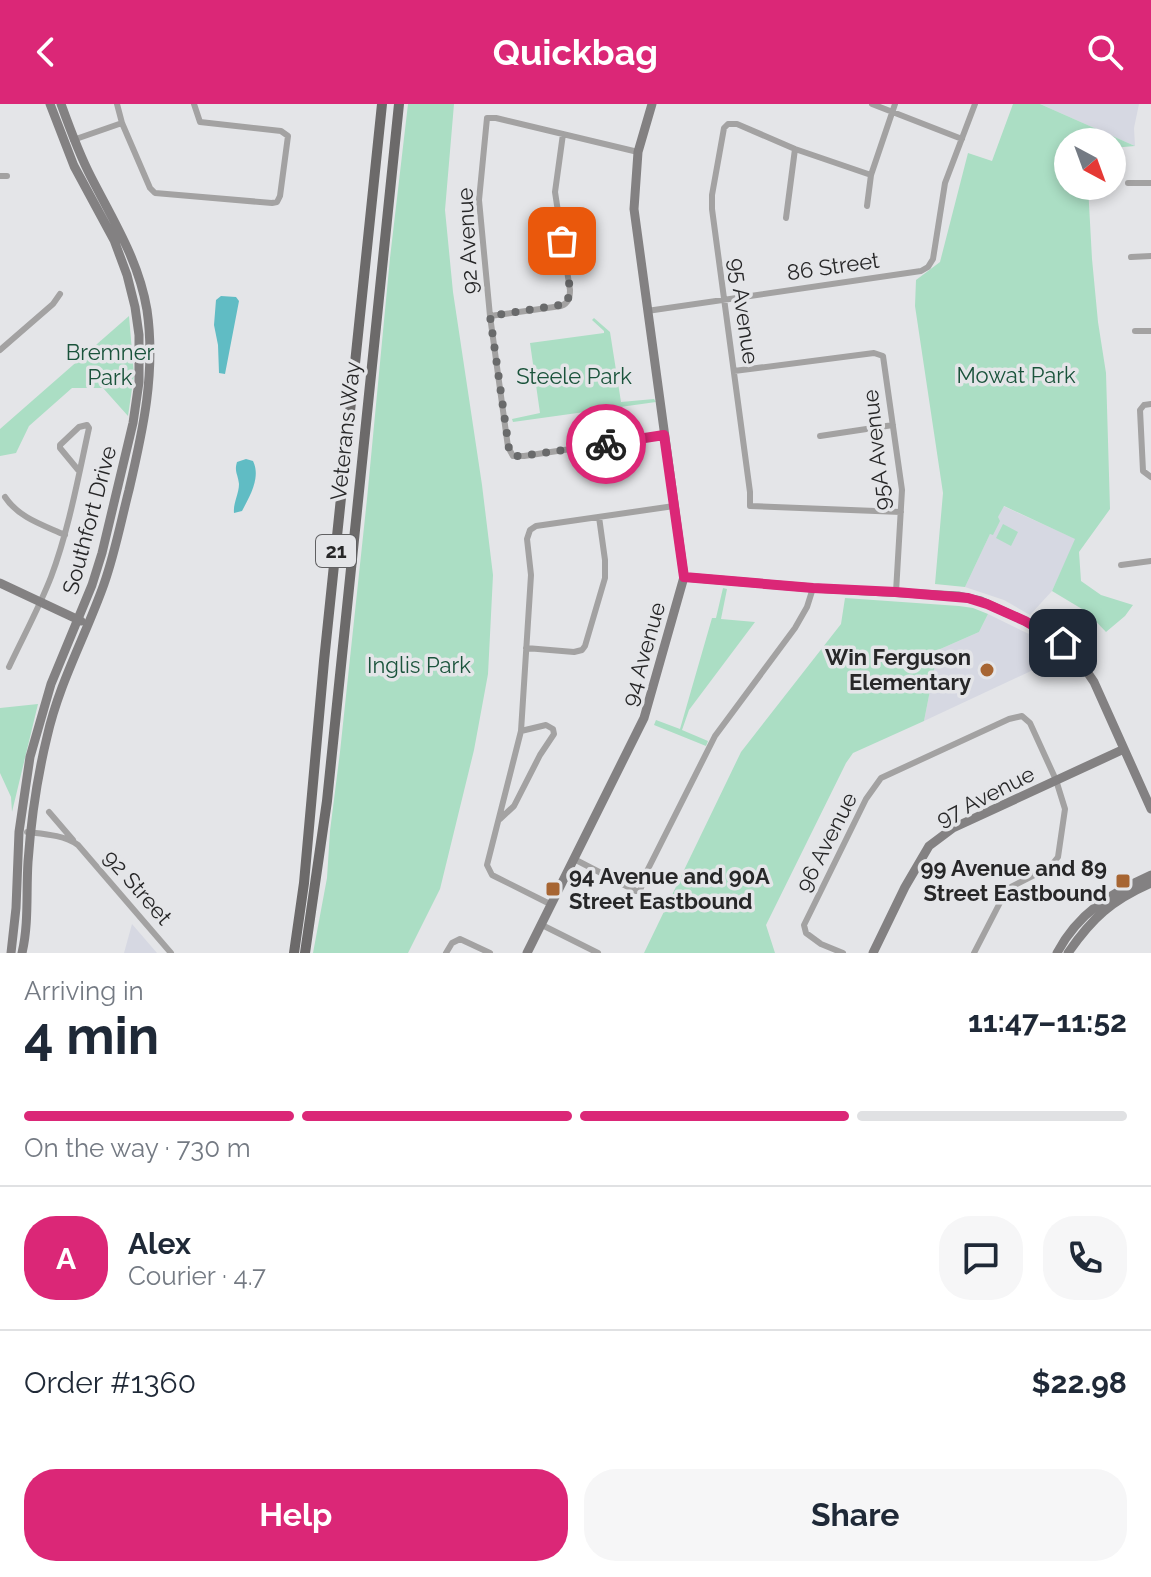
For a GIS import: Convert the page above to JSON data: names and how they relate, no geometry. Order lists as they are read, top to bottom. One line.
{"streets":{"main road":["Veterans Way","21"],"street":["92 Avenue","86 Street","95 Avenue","95A Avenue","Southfort Drive","94 Avenue","97 Avenue","96 Avenue","92 Street"]},"crossings":[["92 Avenue","94 Avenue"],["86 Street","95 Avenue"],["86 Street","94 Avenue"],["95 Avenue","95A Avenue"],["Southfort Drive","92 Street"],["97 Avenue","96 Avenue"]],"parks":["Bremner Park","Mowat Park","Steele Park","Inglis Park"],"places":{"other":["Win Ferguson Elementary"],"transit":["99 Avenue and 89 Street Eastbound","94 Avenue and 90A Street Eastbound"]},"north":"bottom right","page":{"header":"Quickbag","heading":["4 min","Arriving in","11:47–11:52"],"panel":["Alex","Courier · 4.7","Order #1360","$22.98"],"bar":"On the way · 730 m","round":"A","buttons":["Help","Share"]}}
